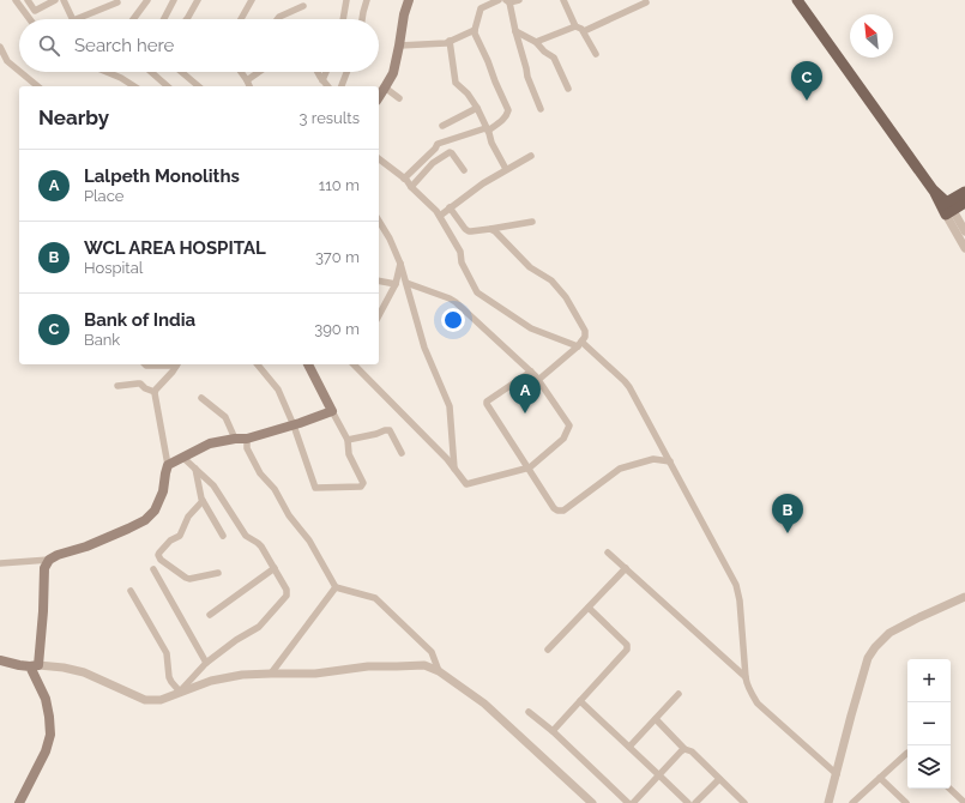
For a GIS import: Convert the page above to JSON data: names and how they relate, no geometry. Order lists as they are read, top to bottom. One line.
{"north":"top left","page":{"search":"Search here","pins":["C","A","B"],"heading":["Nearby","3 results"],"list":[{"mark":"A","name":"Lalpeth Monoliths","note":"Place","value":"110 m"},{"mark":"B","name":"WCL AREA HOSPITAL","note":"Hospital","value":"370 m"},{"mark":"C","name":"Bank of India","note":"Bank","value":"390 m"}],"map_buttons":["+","−"]}}
